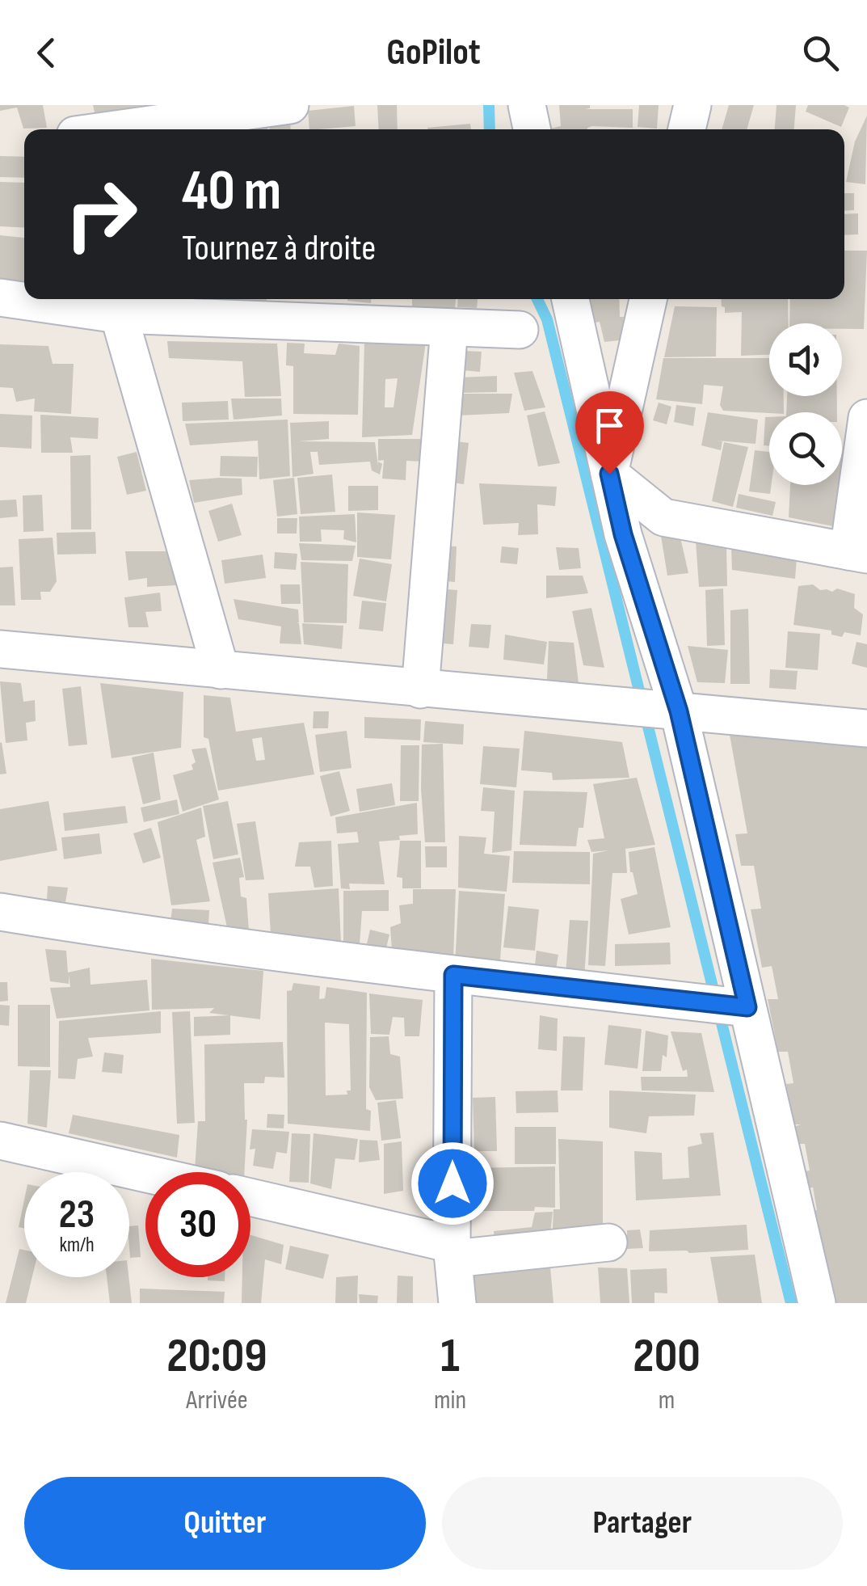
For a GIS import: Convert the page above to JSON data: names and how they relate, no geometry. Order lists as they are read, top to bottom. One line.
{"page":{"header":"GoPilot","turn":["40 m","Tournez à droite"],"speed":"23 km/h","limit":"30","eta":["20:09","Arrivée","1","min","200","m"],"buttons":["Quitter","Partager"]}}
